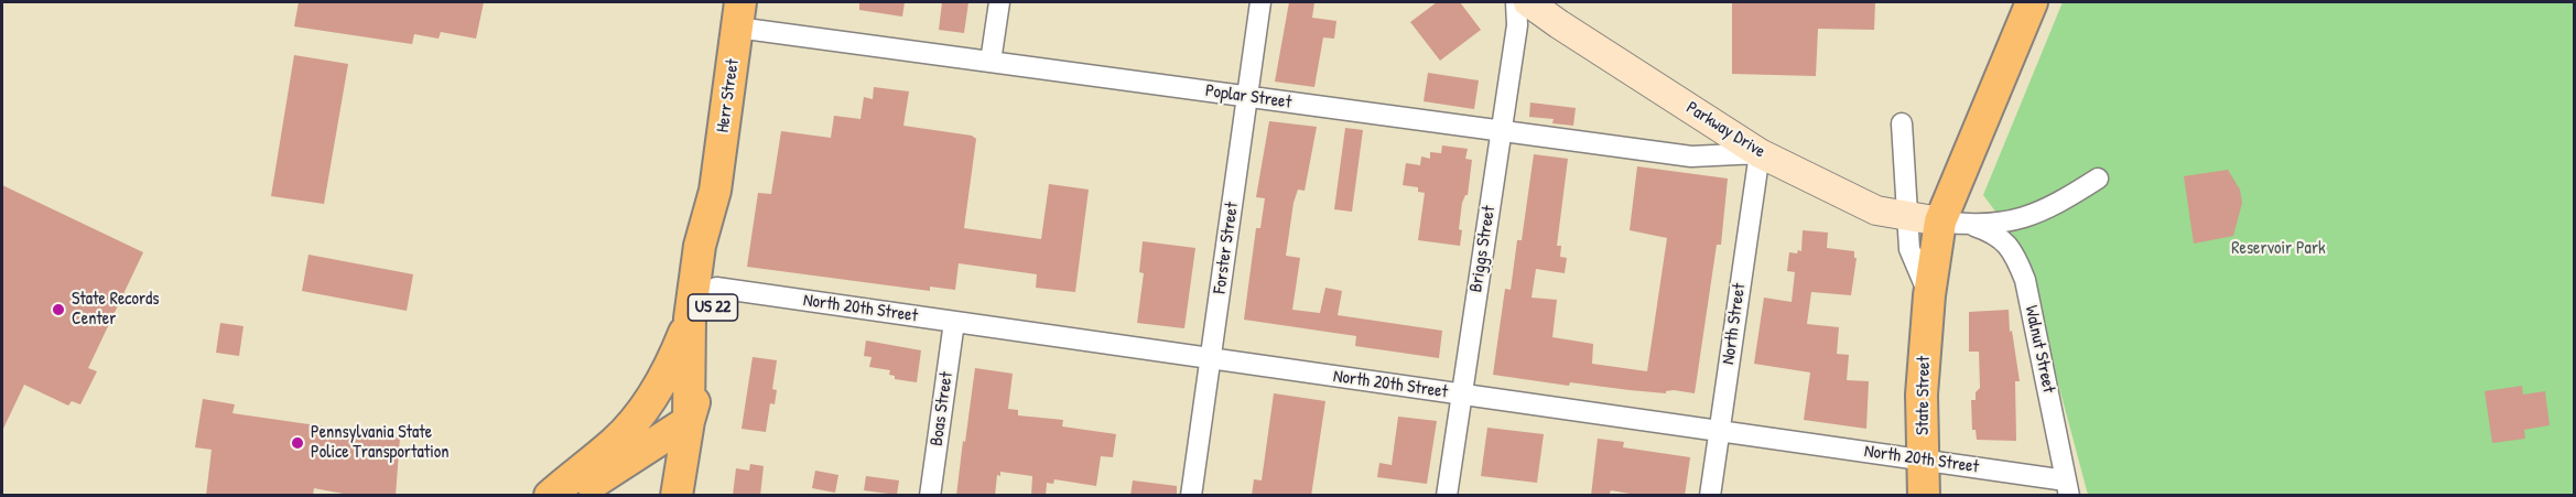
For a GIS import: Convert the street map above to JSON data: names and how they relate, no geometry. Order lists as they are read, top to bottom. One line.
{"streets":{"main road":["Herr Street","US 22","State Street"],"street":["Poplar Street","Parkway Drive","Forster Street","Briggs Street","North 20th Street","North Street","Walnut Street","Boas Street"]},"crossings":[["Herr Street","Poplar Street"],["Herr Street","US 22"],["Herr Street","North 20th Street"],["Poplar Street","Parkway Drive"],["Poplar Street","Forster Street"],["Poplar Street","Briggs Street"],["Poplar Street","North Street"],["Parkway Drive","North Street"],["Parkway Drive","State Street"],["Forster Street","North 20th Street"],["Briggs Street","North 20th Street"],["North 20th Street","North Street"],["North 20th Street","Walnut Street"],["North 20th Street","State Street"],["North 20th Street","Boas Street"]],"parks":["Reservoir Park"],"places":["State Records Center","Pennsylvania State Police Transportation"]}
